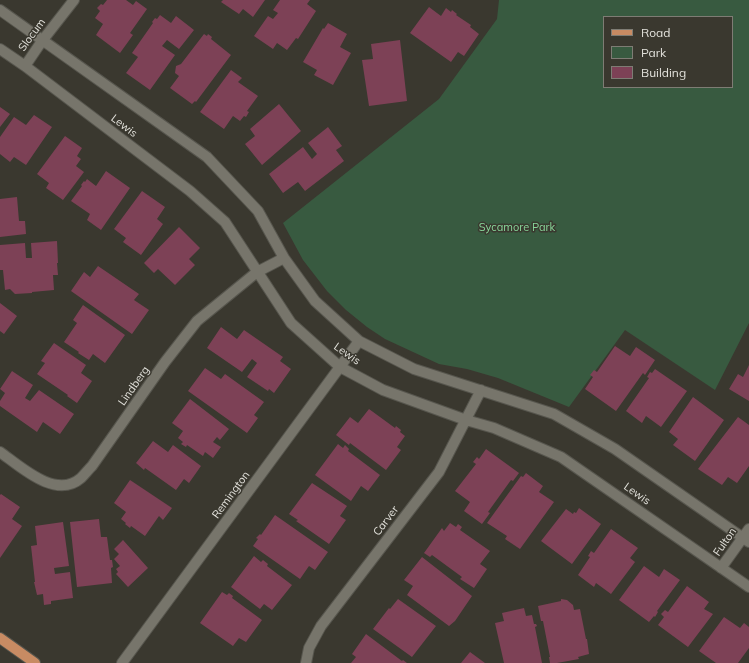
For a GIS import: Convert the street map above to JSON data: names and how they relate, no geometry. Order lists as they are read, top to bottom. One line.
{"streets":{"street":["Slocum","Lewis","Lindberg","Remington","Carver","Fulton"]},"crossings":[["Slocum","Lewis"],["Lewis","Lindberg"],["Lewis","Remington"],["Lewis","Carver"],["Lewis","Fulton"]],"parks":["Sycamore Park"],"legend":["Road","Park","Building"]}
